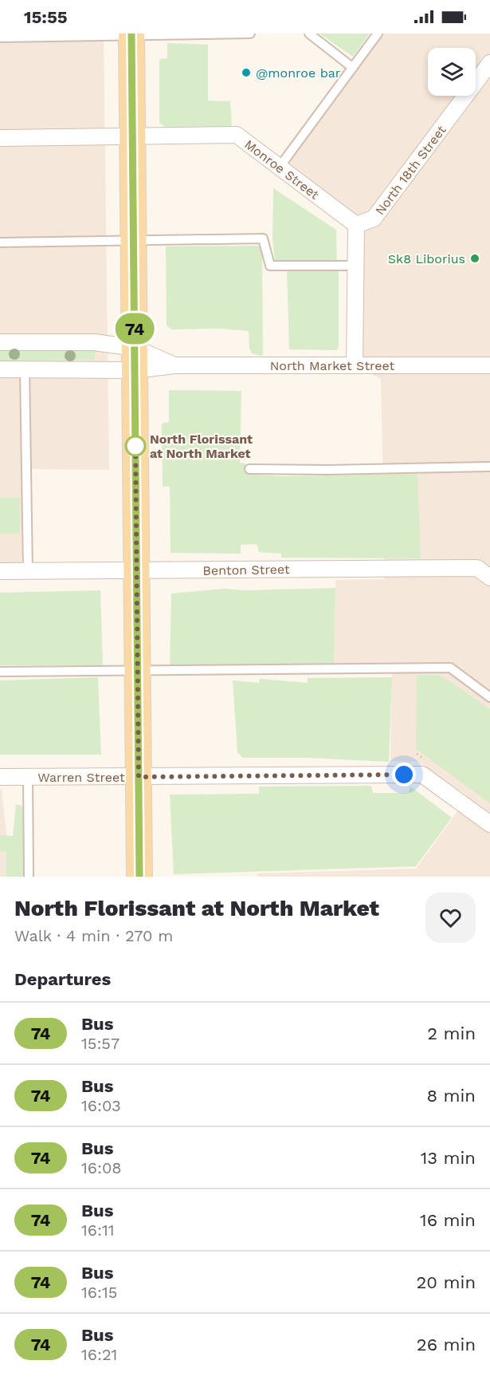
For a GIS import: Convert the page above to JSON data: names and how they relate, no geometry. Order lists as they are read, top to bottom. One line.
{"streets":{"street":["Monroe Street","North 18th Street","North Market Street","Benton Street","Warren Street"]},"crossings":[["Monroe Street","North 18th Street"]],"places":["@monroe bar","Sk8 Liborius","North Florissant at North Market"],"lines":["bus line 74"],"page":{"status":"15:55","on_map":"74","heading":[["North Florissant at North Market","Walk · 4 min · 270 m"],"Departures"],"list":[{"mark":"74","name":"Bus","note":"15:57","value":"2 min"},{"mark":"74","name":"Bus","note":"16:03","value":"8 min"},{"mark":"74","name":"Bus","note":"16:08","value":"13 min"},{"mark":"74","name":"Bus","note":"16:11","value":"16 min"},{"mark":"74","name":"Bus","note":"16:15","value":"20 min"},{"mark":"74","name":"Bus","note":"16:21","value":"26 min"}]}}
